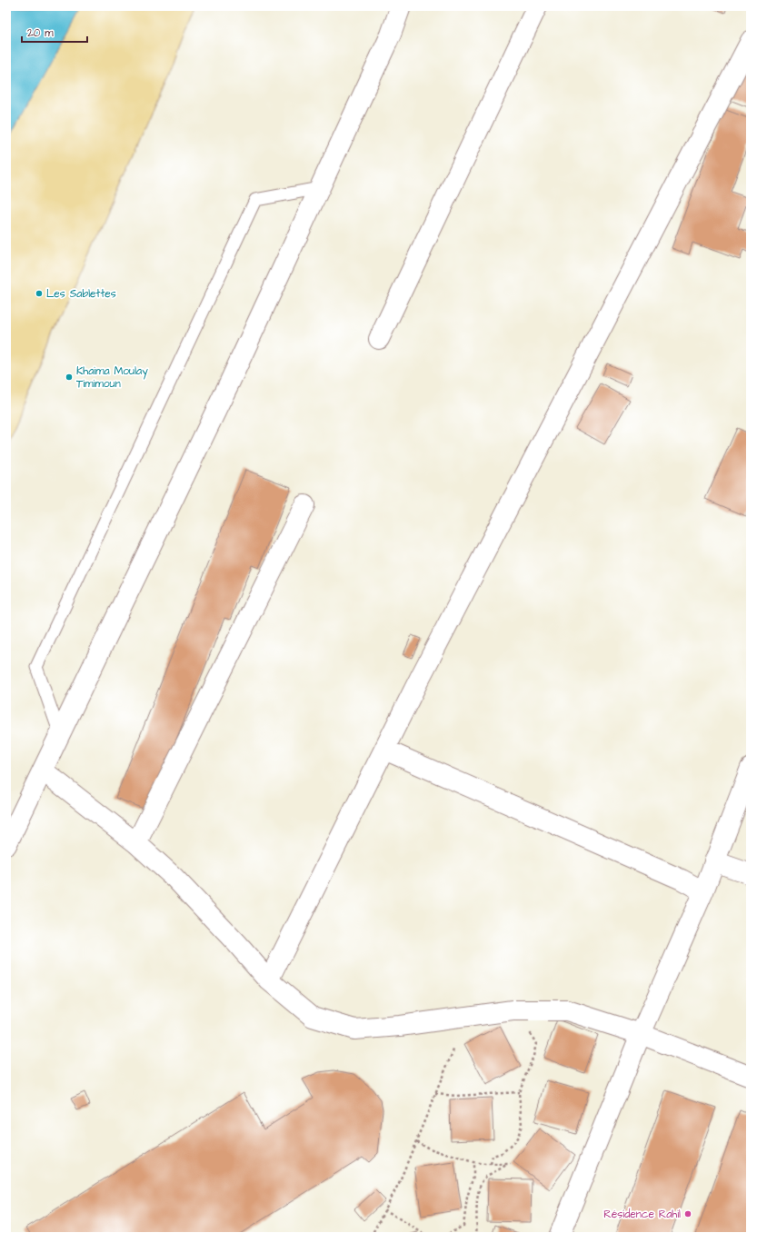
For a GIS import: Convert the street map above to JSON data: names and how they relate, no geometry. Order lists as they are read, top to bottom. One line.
{"places":["Les Sablettes","Khaima Moulay Timimoun","Résidence Rahil"],"scale_bar":"20 m"}
